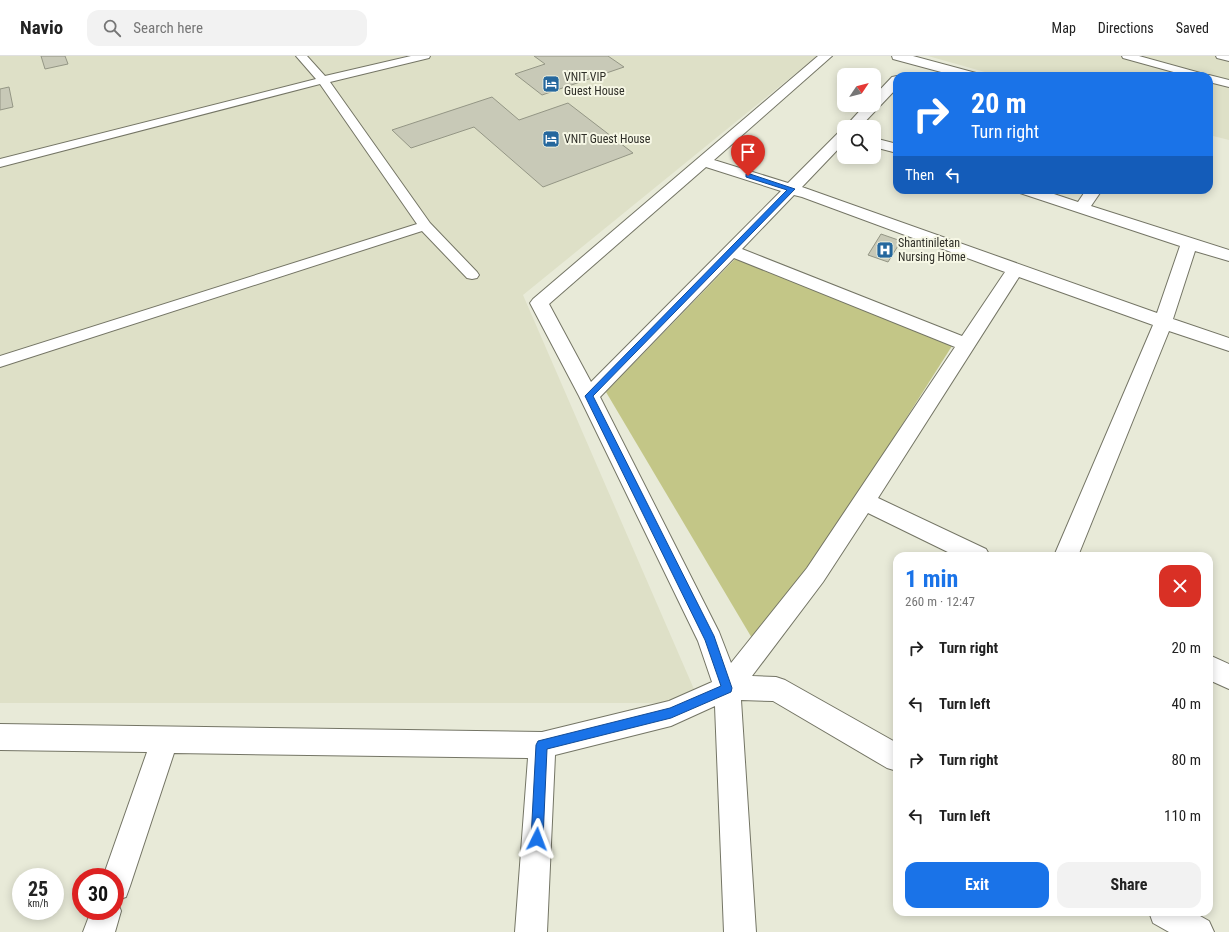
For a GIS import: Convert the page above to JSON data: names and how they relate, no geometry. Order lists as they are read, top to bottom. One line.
{"places":{"hotel":["VNIT VIP Guest House","VNIT Guest House"],"hospital":["Shantiniletan Nursing Home"]},"north":"top right","page":{"header":"Navio","search":"Search here","nav":["Map","Directions","Saved"],"turn":["20 m","Turn right"],"then":"Then","heading":["1 min","260 m · 12:47"],"list":[{"name":"Turn right","value":"20 m"},{"name":"Turn left","value":"40 m"},{"name":"Turn right","value":"80 m"},{"name":"Turn left","value":"110 m"}],"buttons":["Exit","Share"],"speed":"25 km/h","limit":"30"}}
